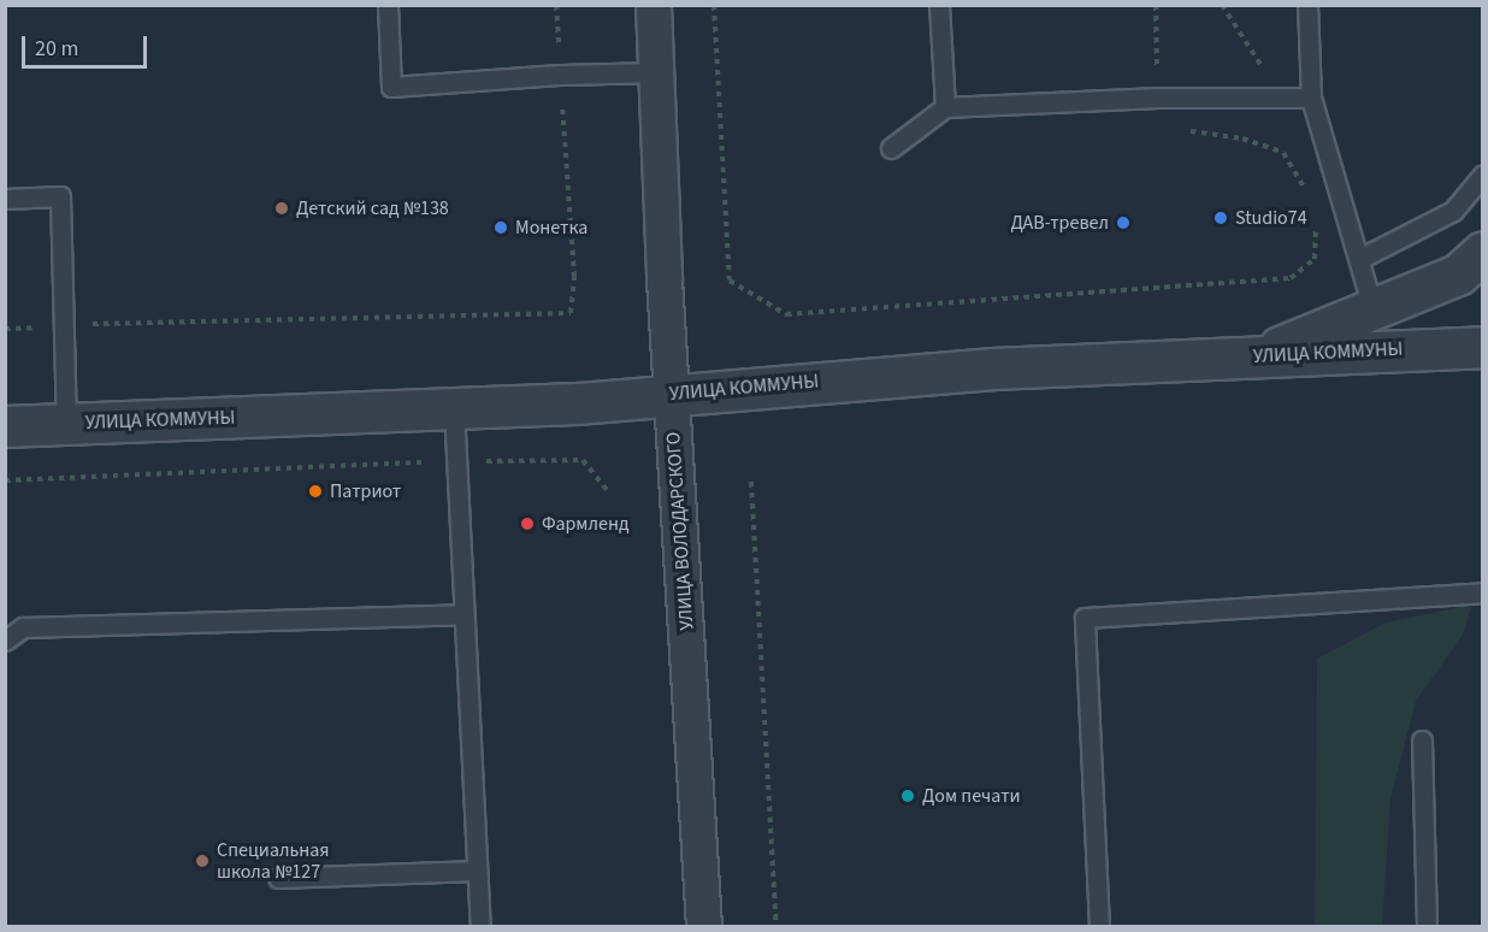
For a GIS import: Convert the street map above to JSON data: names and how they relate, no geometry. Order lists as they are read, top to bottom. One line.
{"streets":{"street":["УЛИЦА КОММУНЫ","УЛИЦА ВОЛОДАРСКОГО"]},"crossings":[["УЛИЦА КОММУНЫ","УЛИЦА ВОЛОДАРСКОГО"]],"places":["Детский сад №138","Studio74","ДАВ-тревел","Монетка","Патриот","Фармленд","Дом печати","Специальная школа №127"],"scale_bar":"20 m"}
